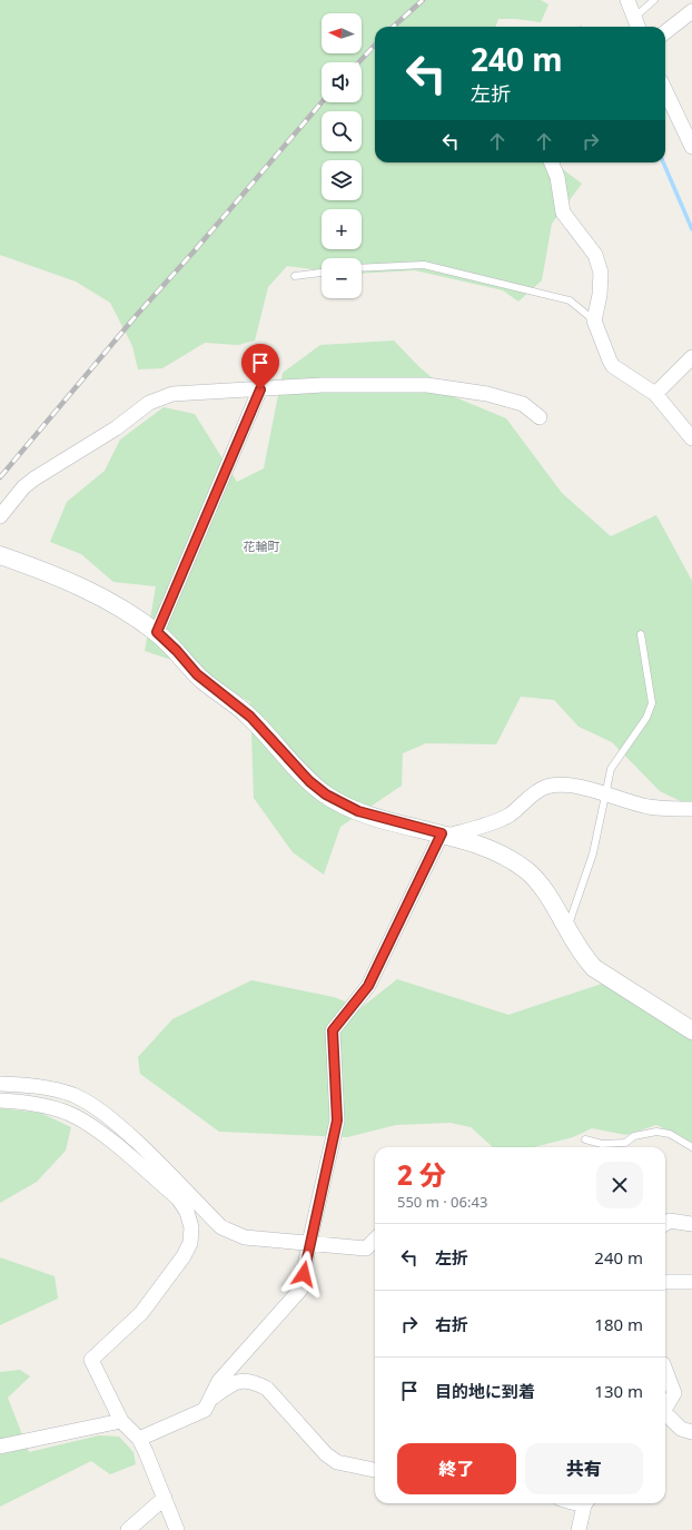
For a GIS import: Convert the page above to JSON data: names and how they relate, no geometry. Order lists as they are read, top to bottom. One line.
{"districts":["花輪町"],"north":"left","page":{"map_buttons":["+","−"],"turn":["240 m","左折"],"heading":["2 分","550 m · 06:43"],"list":[{"name":"左折","value":"240 m"},{"name":"右折","value":"180 m"},{"name":"目的地に到着","value":"130 m"}],"buttons":["終了","共有"]}}
